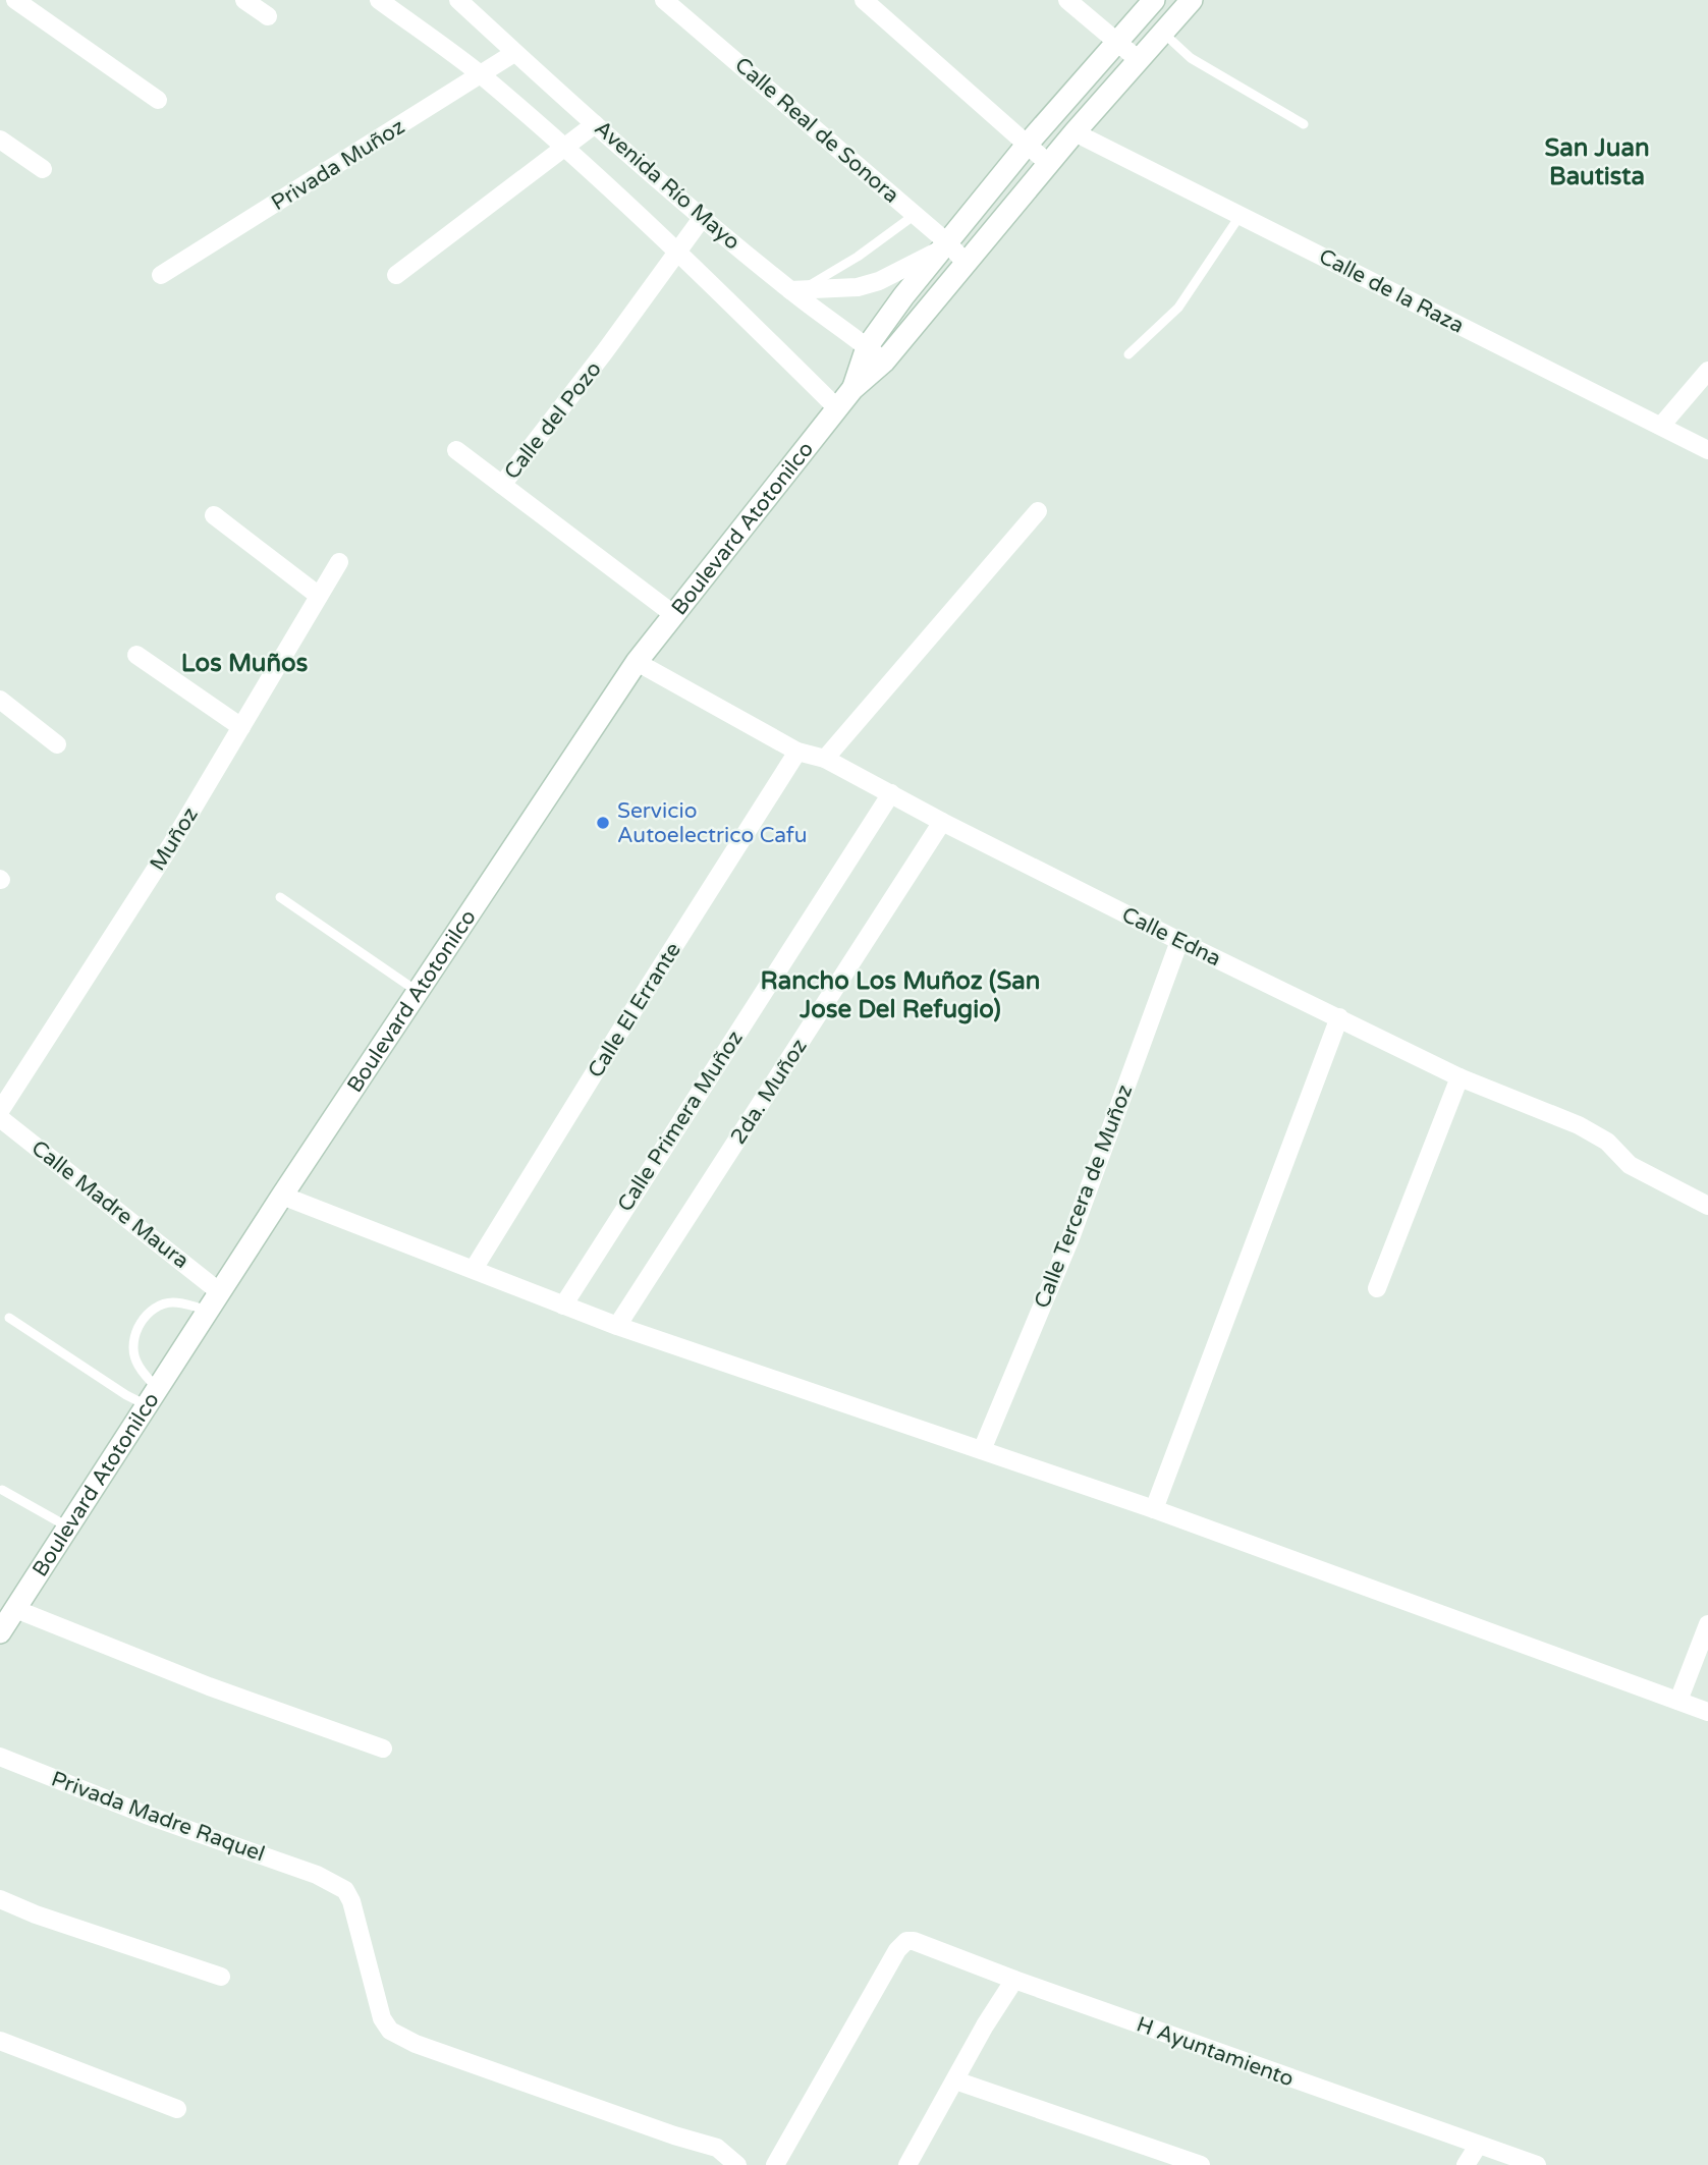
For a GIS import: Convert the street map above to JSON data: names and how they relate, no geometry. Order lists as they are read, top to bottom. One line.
{"streets":{"street":["Calle Real de Sonora","Privada Muñoz","Avenida Río Mayo","Calle de la Raza","Calle del Pozo","Boulevard Atotonilco","Muñoz","Calle Edna","Calle El Errante","2da. Muñoz","Calle Primera Muñoz","Calle Tercera de Muñoz","Calle Madre Maura","Privada Madre Raquel","H Ayuntamiento"]},"crossings":[["Calle Real de Sonora","Boulevard Atotonilco"],["Privada Muñoz","Avenida Río Mayo"],["Avenida Río Mayo","Calle del Pozo"],["Avenida Río Mayo","Boulevard Atotonilco"],["Calle de la Raza","Boulevard Atotonilco"],["Calle del Pozo","Boulevard Atotonilco"],["Boulevard Atotonilco","Calle Edna"],["Boulevard Atotonilco","Calle Madre Maura"],["Calle Edna","Calle El Errante"],["Calle Edna","2da. Muñoz"],["Calle Edna","Calle Primera Muñoz"],["Calle Edna","Calle Tercera de Muñoz"]],"districts":["San Juan Bautista","Los Muños","Rancho Los Muñoz (San Jose Del Refugio)"],"places":["Servicio Autoelectrico Cafu"]}
